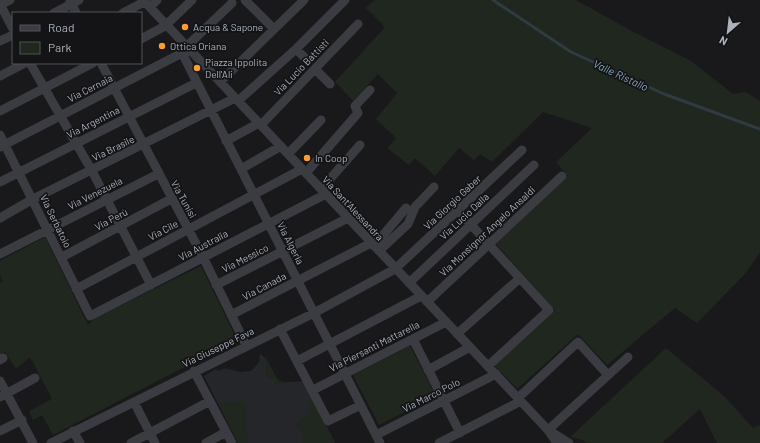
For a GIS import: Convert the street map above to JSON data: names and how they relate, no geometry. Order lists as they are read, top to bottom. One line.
{"streets":{"street":["Via Lucio Battisti","Via Cernaia","Via Argentina","Via Brasile","Via Venezuela","Via Tunisi","Via Giorgio Gaber","Via Sant'Alessandra","Via Lucio Dalla","Via Perù","Via Serbatoio","Via Cile","Via Monsignor Angelo Ansaldi","Via Algeria","Via Australia","Via Messico","Via Canada","Via Piersanti Mattarella","Via Giuseppe Fava","Via Marco Polo"]},"crossings":[["Via Lucio Battisti","Via Sant'Alessandra"],["Via Cernaia","Via Tunisi"],["Via Cernaia","Via Sant'Alessandra"],["Via Cernaia","Via Serbatoio"],["Via Cernaia","Via Algeria"],["Via Argentina","Via Tunisi"],["Via Argentina","Via Serbatoio"],["Via Argentina","Via Algeria"],["Via Brasile","Via Tunisi"],["Via Brasile","Via Sant'Alessandra"],["Via Brasile","Via Serbatoio"],["Via Brasile","Via Algeria"],["Via Venezuela","Via Tunisi"],["Via Venezuela","Via Serbatoio"],["Via Tunisi","Via Perù"],["Via Tunisi","Via Cile"],["Via Tunisi","Via Australia"],["Via Tunisi","Via Messico"],["Via Tunisi","Via Canada"],["Via Tunisi","Via Giuseppe Fava"],["Via Giorgio Gaber","Via Sant'Alessandra"],["Via Giorgio Gaber","Via Giuseppe Fava"],["Via Sant'Alessandra","Via Lucio Dalla"],["Via Sant'Alessandra","Via Cile"],["Via Sant'Alessandra","Via Monsignor Angelo Ansaldi"],["Via Sant'Alessandra","Via Algeria"],["Via Sant'Alessandra","Via Australia"],["Via Sant'Alessandra","Via Messico"],["Via Sant'Alessandra","Via Canada"],["Via Sant'Alessandra","Via Piersanti Mattarella"],["Via Sant'Alessandra","Via Giuseppe Fava"],["Via Sant'Alessandra","Via Marco Polo"],["Via Perù","Via Serbatoio"],["Via Serbatoio","Via Cile"],["Via Serbatoio","Via Australia"],["Via Cile","Via Algeria"],["Via Monsignor Angelo Ansaldi","Via Algeria"],["Via Algeria","Via Australia"],["Via Algeria","Via Messico"],["Via Algeria","Via Canada"],["Via Algeria","Via Piersanti Mattarella"],["Via Algeria","Via Giuseppe Fava"],["Via Algeria","Via Marco Polo"]],"water":["Valle Ristallo"],"places":["Acqua & Sapone","Ottica Oriana","Piazza Ippolita Dell'Ali","In Coop"],"legend":["Road","Park"],"north":"bottom left"}
